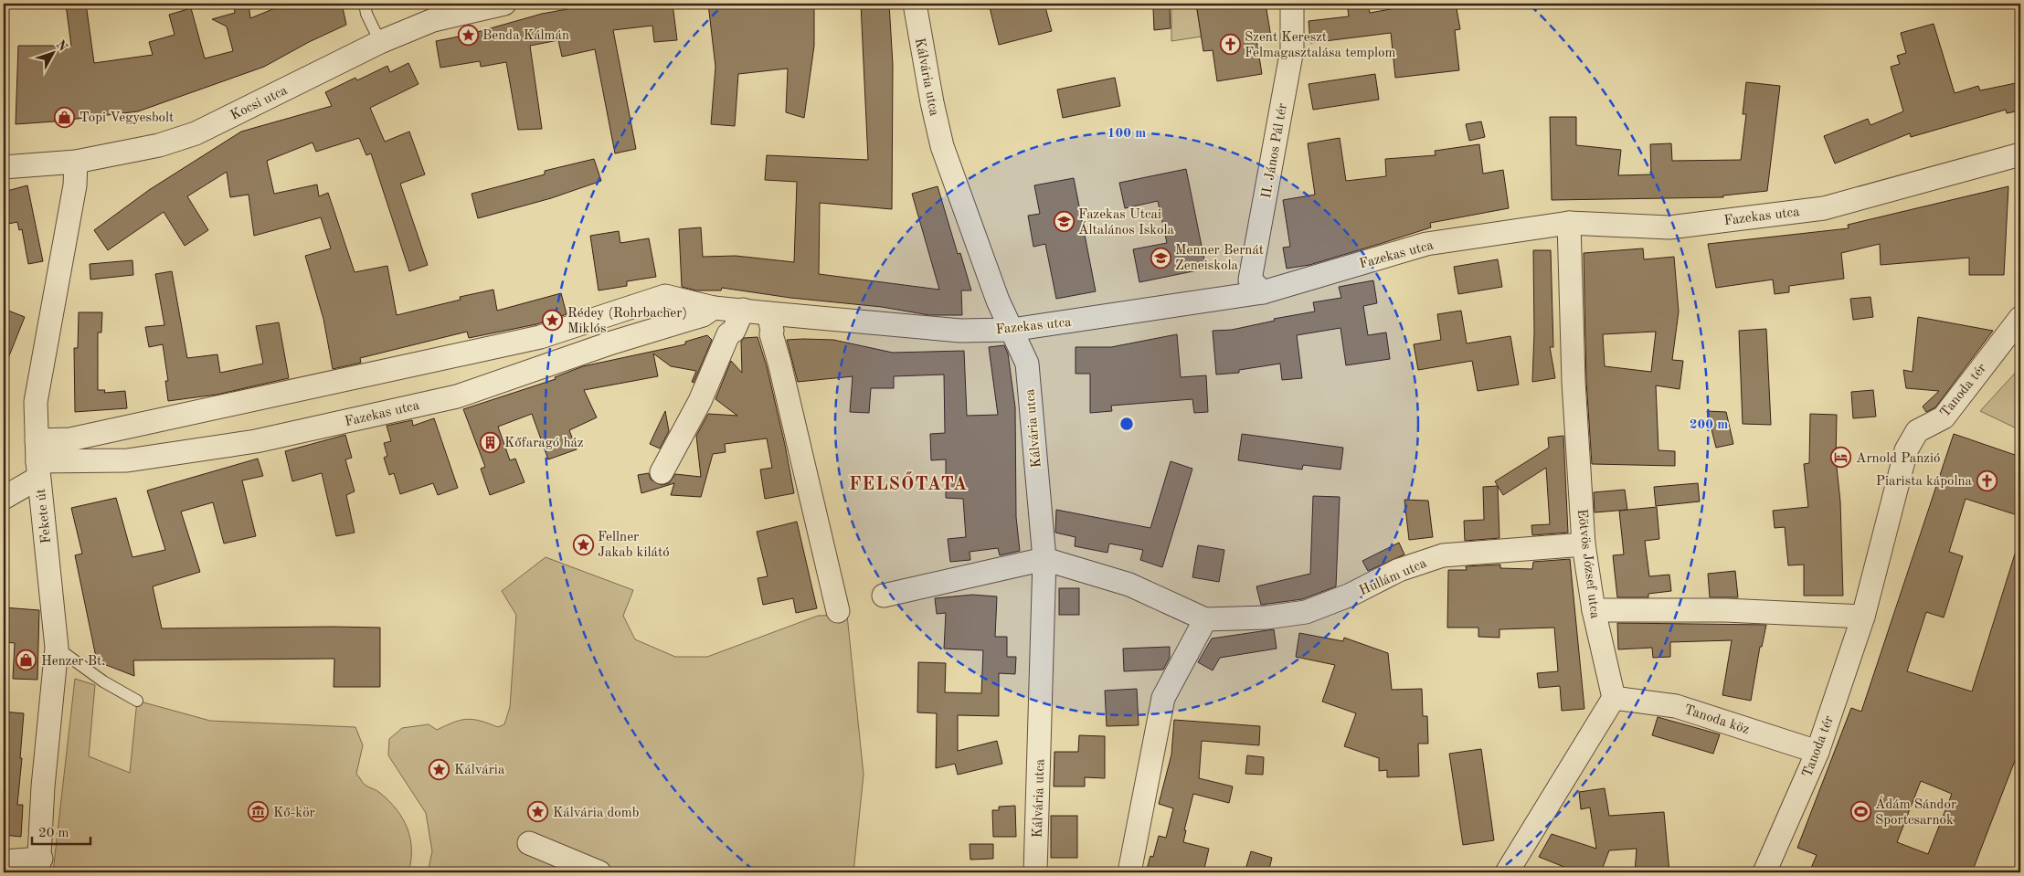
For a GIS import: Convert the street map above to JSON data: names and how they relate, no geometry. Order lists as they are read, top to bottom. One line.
{"streets":{"street":["Kálvária utca","Kocsi utca","II. János Pál tér","Fazekas utca","Tanoda tér","Fekete út","Eötvös József utca","Hullám utca","Tanoda köz"]},"crossings":[["Kálvária utca","Fazekas utca"],["Kálvária utca","Hullám utca"],["Kocsi utca","Fekete út"],["II. János Pál tér","Fazekas utca"],["Fazekas utca","Fekete út"],["Fazekas utca","Eötvös József utca"],["Tanoda tér","Tanoda köz"],["Eötvös József utca","Hullám utca"],["Eötvös József utca","Tanoda köz"]],"districts":["FELSŐTATA"],"places":{"place":["Benda Kálmán","Rédey (Rohrbacher) Miklós","Fellner Jakab kilátó","Kálvária","Kálvária domb"],"church":["Szent Kereszt Felmagasztalása templom","Piarista kápolna"],"shop":["Topi Vegyesbolt","Henzer Bt."],"school or university":["Fazekas Utcai Általános Iskola","Menner Bernát Zeneiskola"],"building":["Kőfaragó ház"],"hotel":["Arnold Panzió"],"museum":["Kő-kör"],"sports":["Ádám Sándor Sportcsarnok"]},"scale_bar":"20 m","north":"top right","rings":["100 m","200 m"]}
